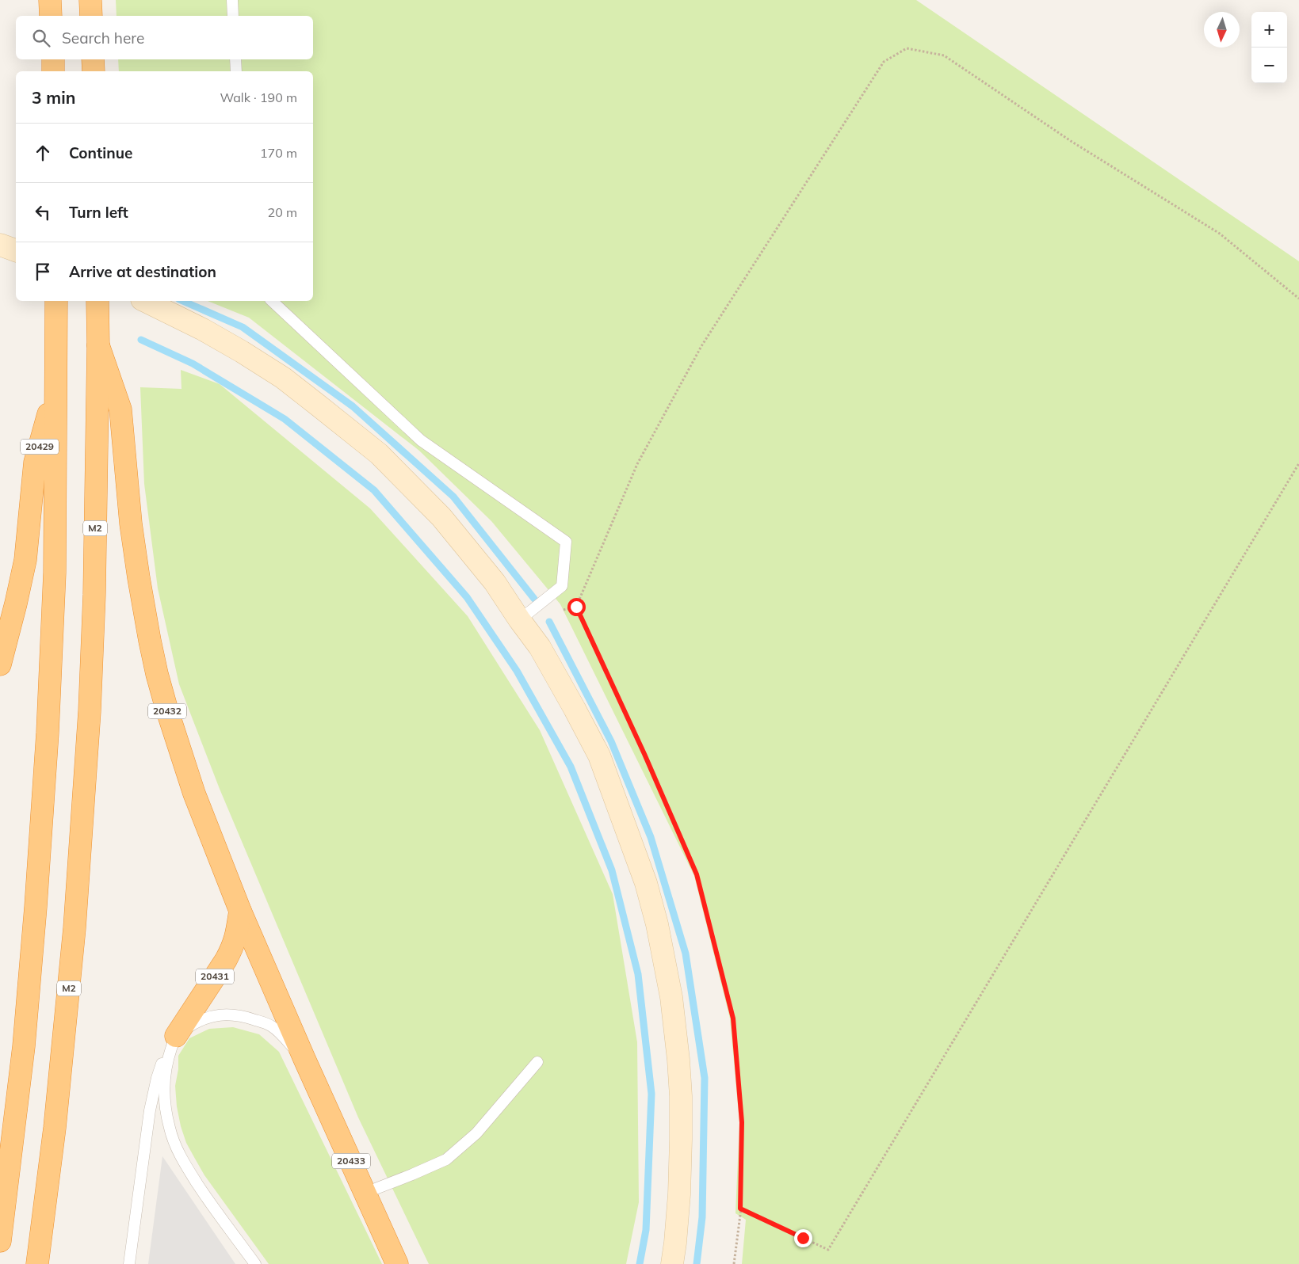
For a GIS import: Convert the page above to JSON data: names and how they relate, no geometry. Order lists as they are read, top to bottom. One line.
{"streets":{"highway":["20429","M2","20432","20431","20433"]},"crossings":[["M2","20432"],["20432","20431"],["20432","20433"]],"north":"bottom","page":{"map_buttons":["+","−"],"search":"Search here","heading":["3 min","Walk · 190 m"],"list":[["Continue","170 m"],["Turn left","20 m"],"Arrive at destination"]}}
